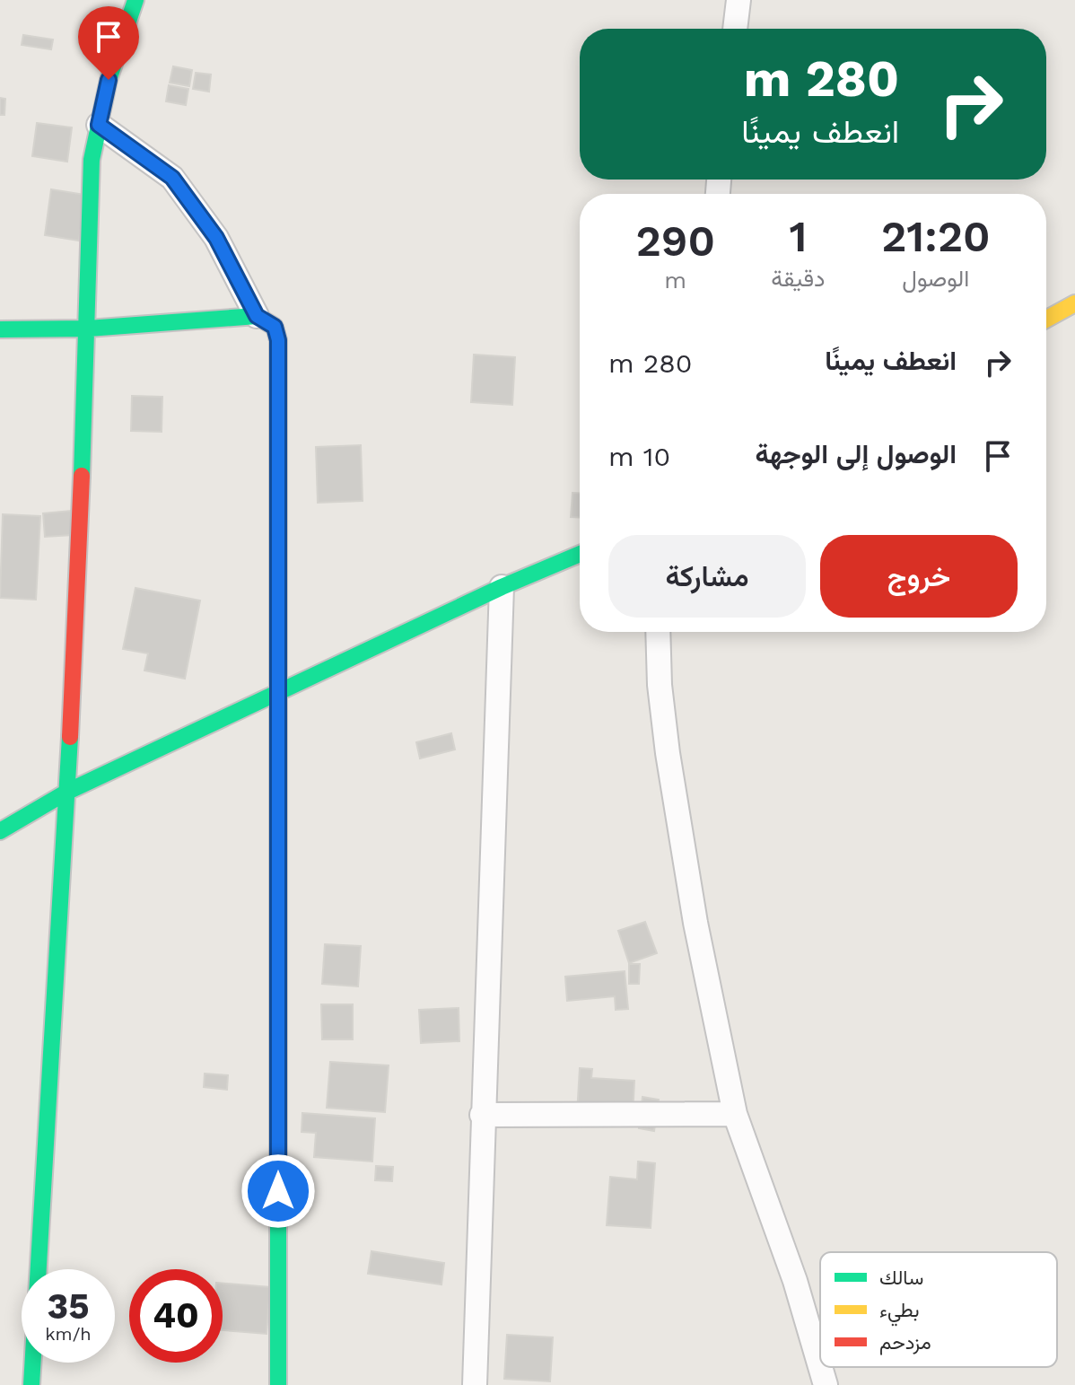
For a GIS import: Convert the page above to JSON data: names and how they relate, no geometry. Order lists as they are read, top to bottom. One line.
{"legend":["سالك","بطيء","مزدحم"],"page":{"turn":["280 m","انعطف يمينًا"],"eta":["21:20","الوصول","1","دقيقة","290","m"],"list":[{"name":"انعطف يمينًا","value":"280 m"},{"name":"الوصول إلى الوجهة","value":"10 m"}],"buttons":["خروج","مشاركة"],"speed":"35 km/h","limit":"40"}}
